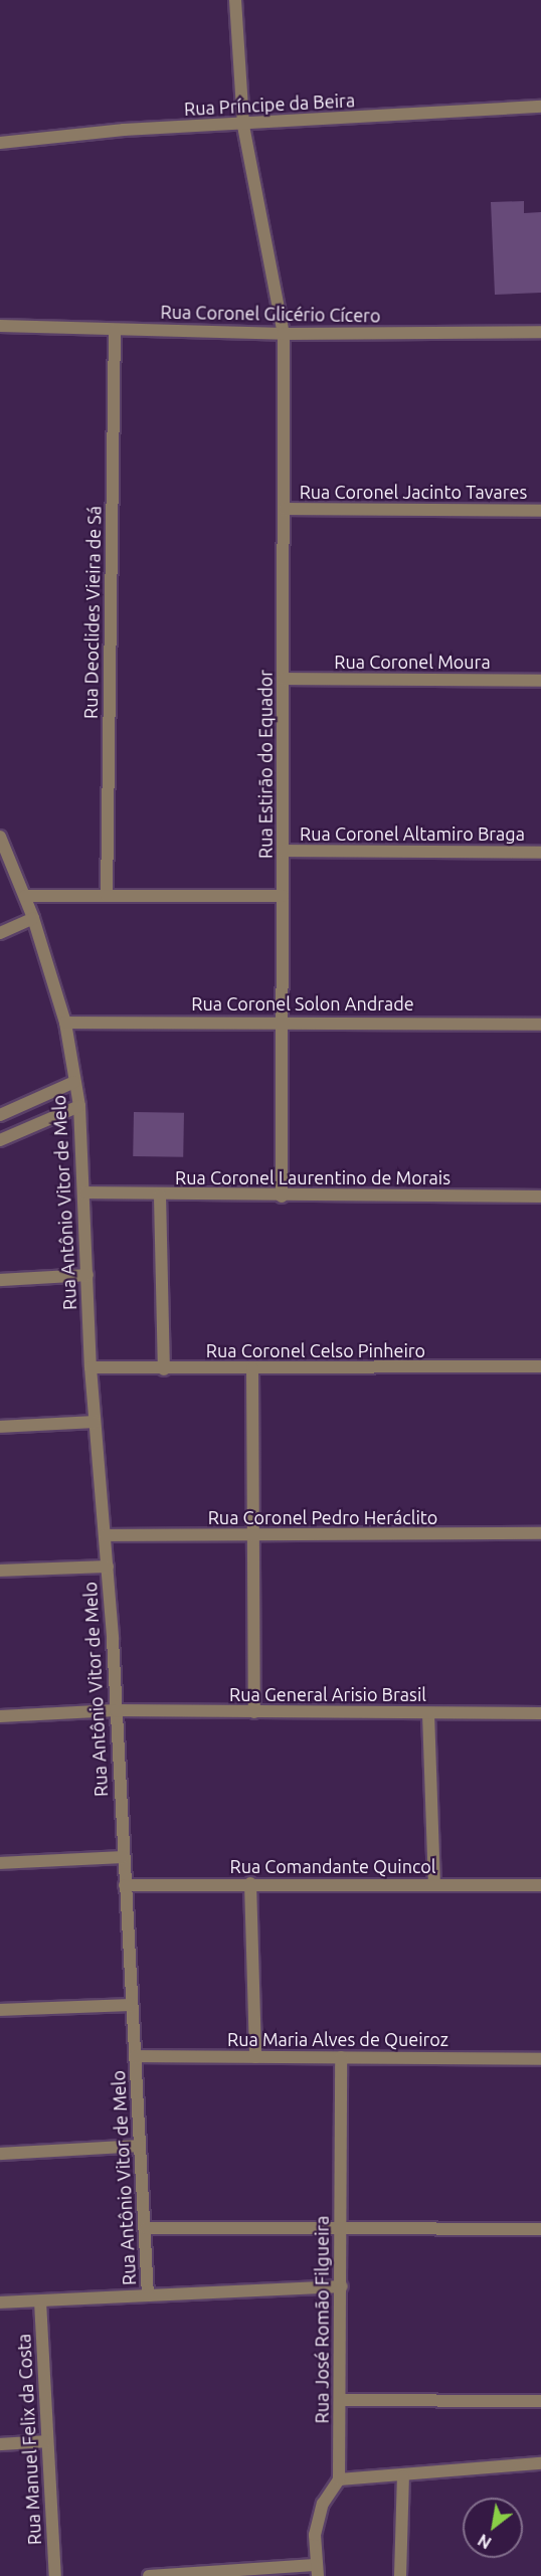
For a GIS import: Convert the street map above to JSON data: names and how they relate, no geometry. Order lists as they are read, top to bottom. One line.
{"streets":{"street":["Rua Príncipe da Beira","Rua Coronel Glicério Cícero","Rua Coronel Jacinto Tavares","Rua Deoclides Vieira de Sá","Rua Coronel Moura","Rua Estirão do Equador","Rua Coronel Altamiro Braga","Rua Coronel Solon Andrade","Rua Coronel Laurentino de Morais","Rua Antônio Vitor de Melo","Rua Coronel Celso Pinheiro","Rua Coronel Pedro Heráclito","Rua General Arisio Brasil","Rua Comandante Quincol","Rua Maria Alves de Queiroz","Rua José Romão Filgueira","Rua Manuel Felix da Costa"]},"crossings":[["Rua Príncipe da Beira","Rua Estirão do Equador"],["Rua Coronel Glicério Cícero","Rua Deoclides Vieira de Sá"],["Rua Coronel Glicério Cícero","Rua Estirão do Equador"],["Rua Coronel Jacinto Tavares","Rua Estirão do Equador"],["Rua Coronel Moura","Rua Estirão do Equador"],["Rua Estirão do Equador","Rua Coronel Altamiro Braga"],["Rua Estirão do Equador","Rua Coronel Solon Andrade"],["Rua Estirão do Equador","Rua Coronel Laurentino de Morais"],["Rua Coronel Solon Andrade","Rua Antônio Vitor de Melo"],["Rua Coronel Laurentino de Morais","Rua Antônio Vitor de Melo"],["Rua Antônio Vitor de Melo","Rua Coronel Celso Pinheiro"],["Rua Antônio Vitor de Melo","Rua Coronel Pedro Heráclito"],["Rua Antônio Vitor de Melo","Rua General Arisio Brasil"],["Rua Antônio Vitor de Melo","Rua Comandante Quincol"],["Rua Antônio Vitor de Melo","Rua Maria Alves de Queiroz"],["Rua Maria Alves de Queiroz","Rua José Romão Filgueira"]],"north":"bottom left"}
